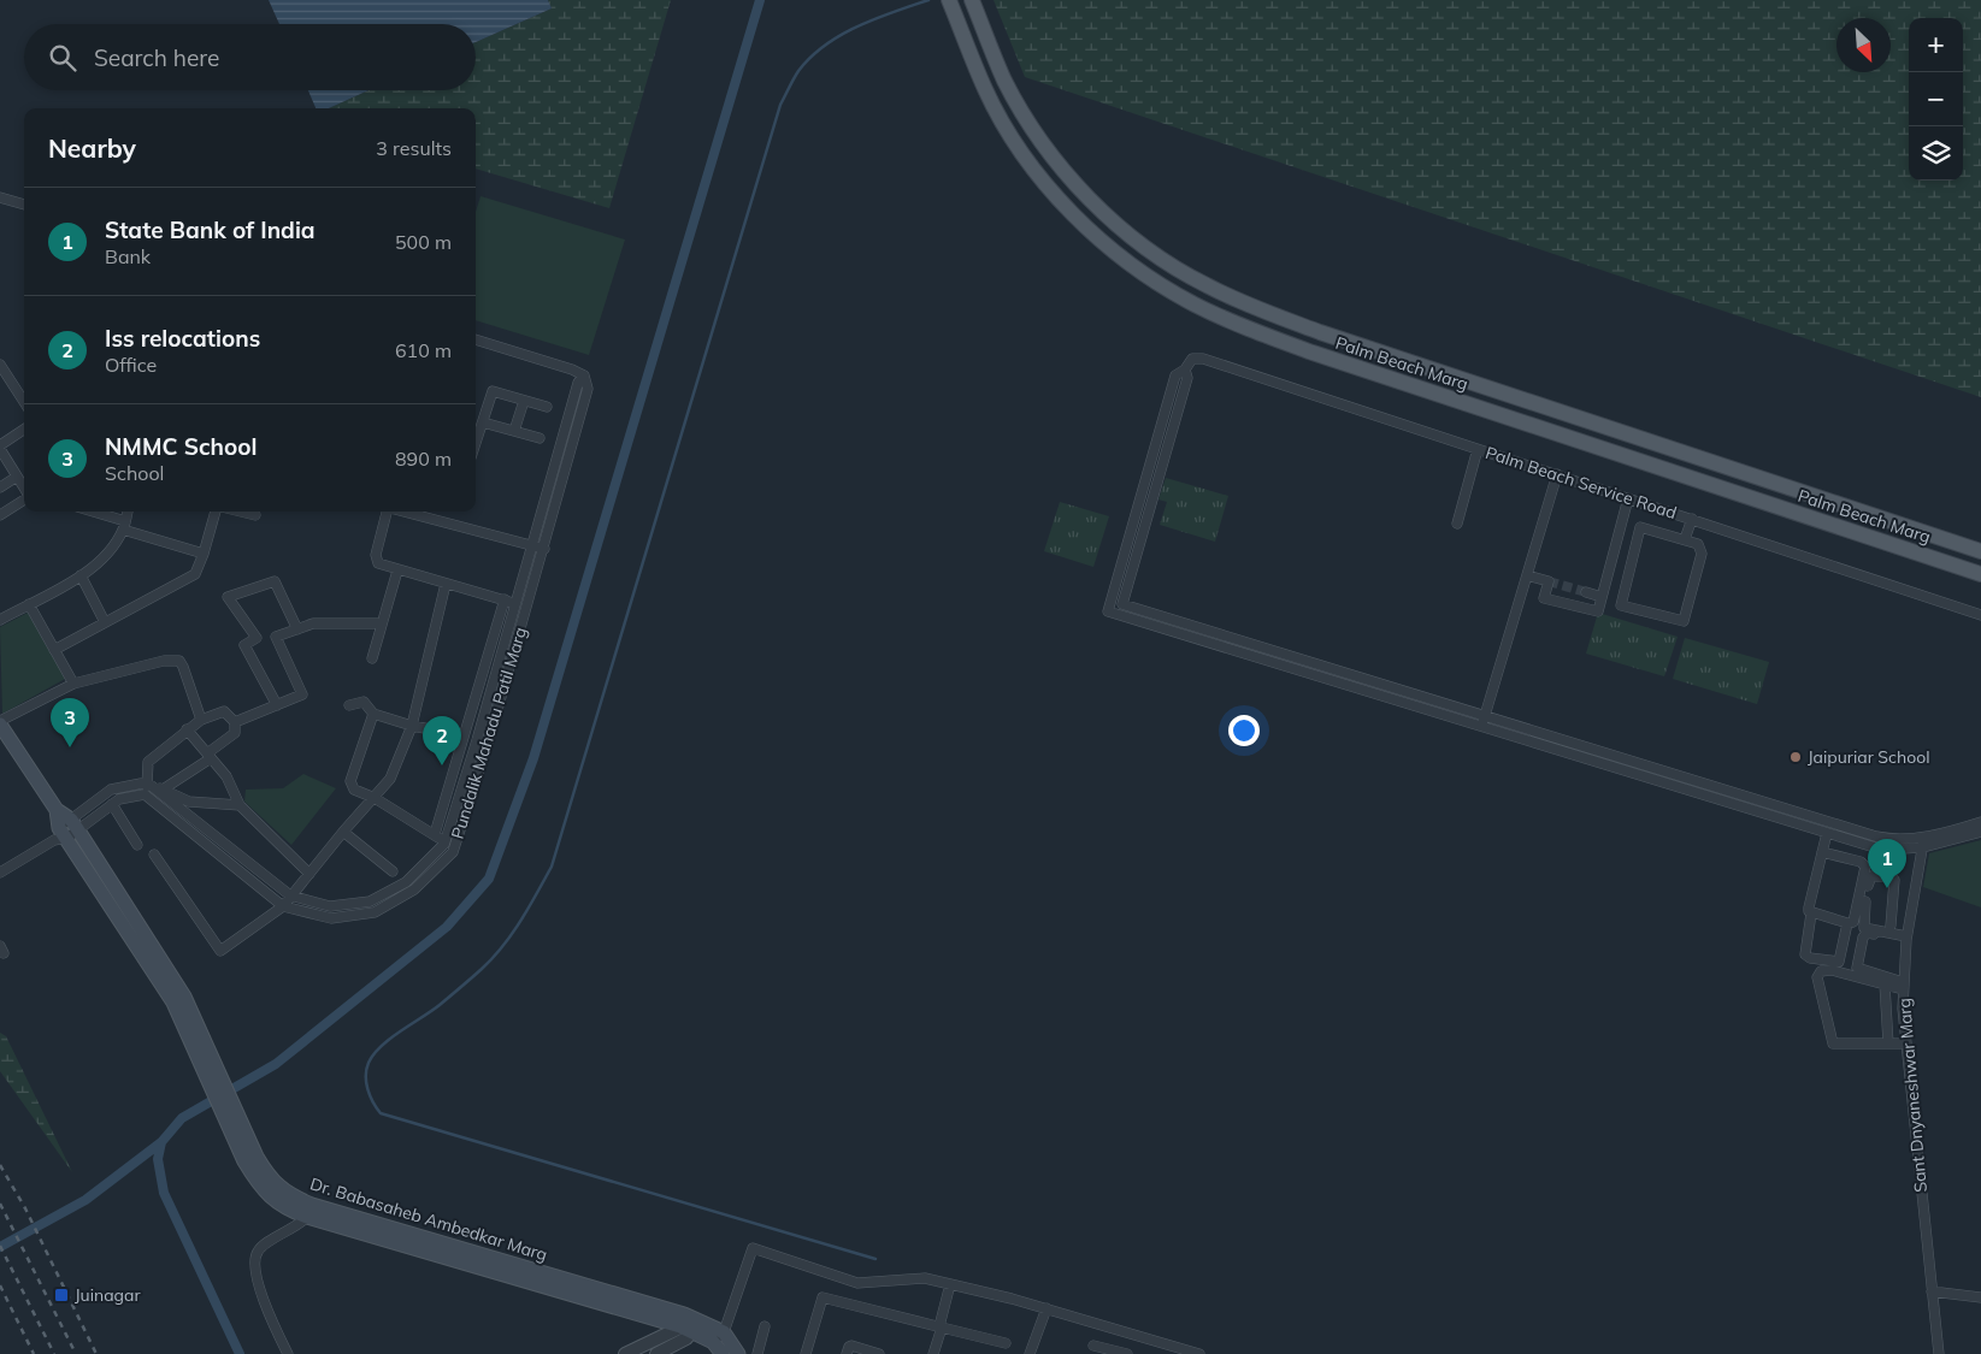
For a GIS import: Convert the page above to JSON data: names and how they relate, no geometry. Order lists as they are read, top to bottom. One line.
{"streets":{"main road":["Palm Beach Marg","Dr. Babasaheb Ambedkar Marg"],"street":["Palm Beach Service Road","Pundalik Mahadu Patil Marg","Sant Dnyaneshwar Marg"]},"places":{"other":["Jaipuriar School"],"transit":["Juinagar"]},"north":"bottom right","page":{"map_buttons":["+","−"],"search":"Search here","heading":["Nearby","3 results"],"list":[{"mark":"1","name":"State Bank of India","note":"Bank","value":"500 m"},{"mark":"2","name":"Iss relocations","note":"Office","value":"610 m"},{"mark":"3","name":"NMMC School","note":"School","value":"890 m"}],"pins":["3","2","1"]}}
